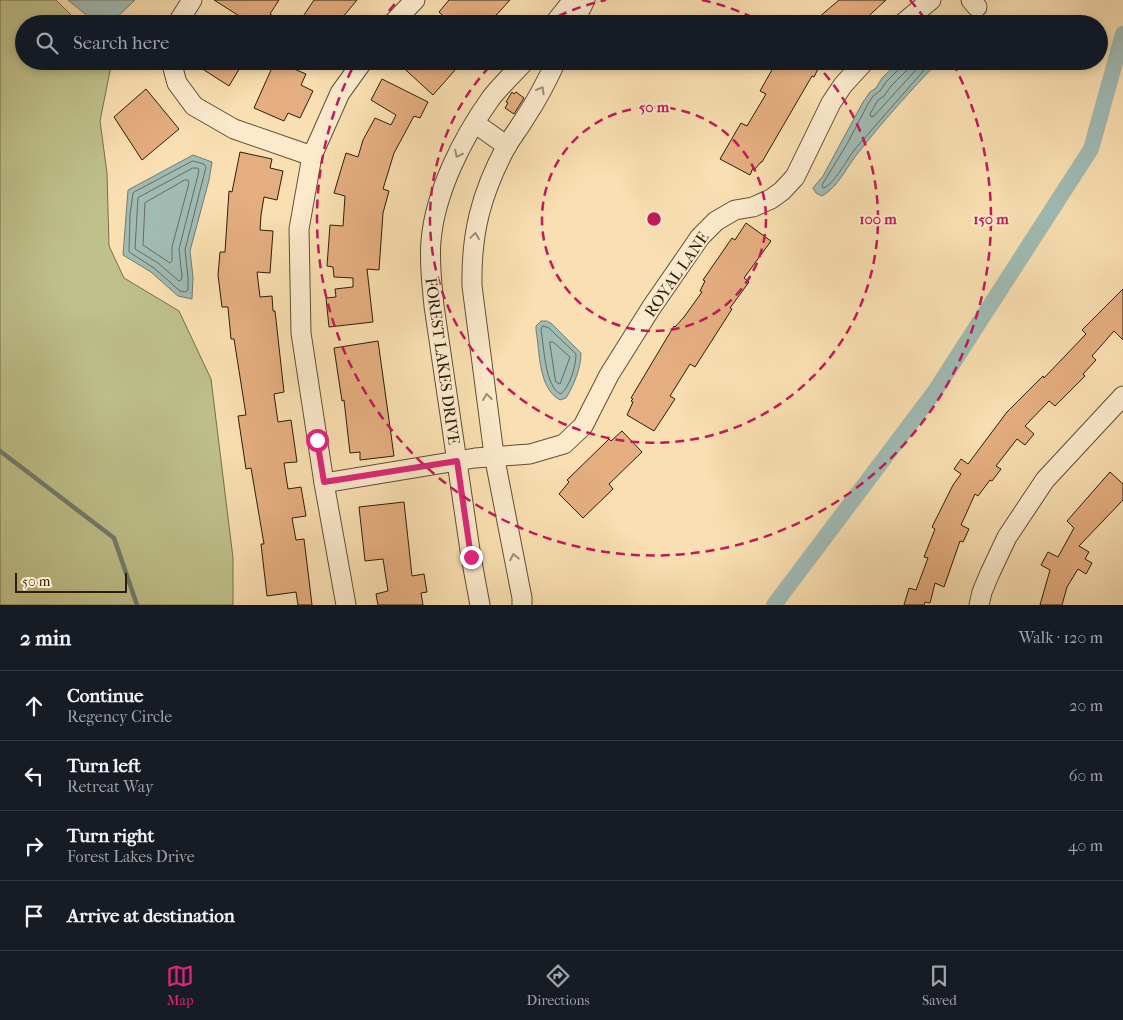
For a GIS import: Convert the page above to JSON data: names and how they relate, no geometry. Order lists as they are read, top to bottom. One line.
{"streets":{"street":["ROYAL LANE","FOREST LAKES DRIVE"]},"crossings":[["ROYAL LANE","FOREST LAKES DRIVE"]],"scale_bar":"50 m","page":{"search":"Search here","scale":"50 m","heading":["2 min","Walk · 120 m"],"list":[["Continue","Regency Circle","20 m"],["Turn left","Retreat Way","60 m"],["Turn right","Forest Lakes Drive","40 m"],"Arrive at destination"],"nav":["Map","Directions","Saved"]},"rings":["50 m","100 m","150 m"]}
